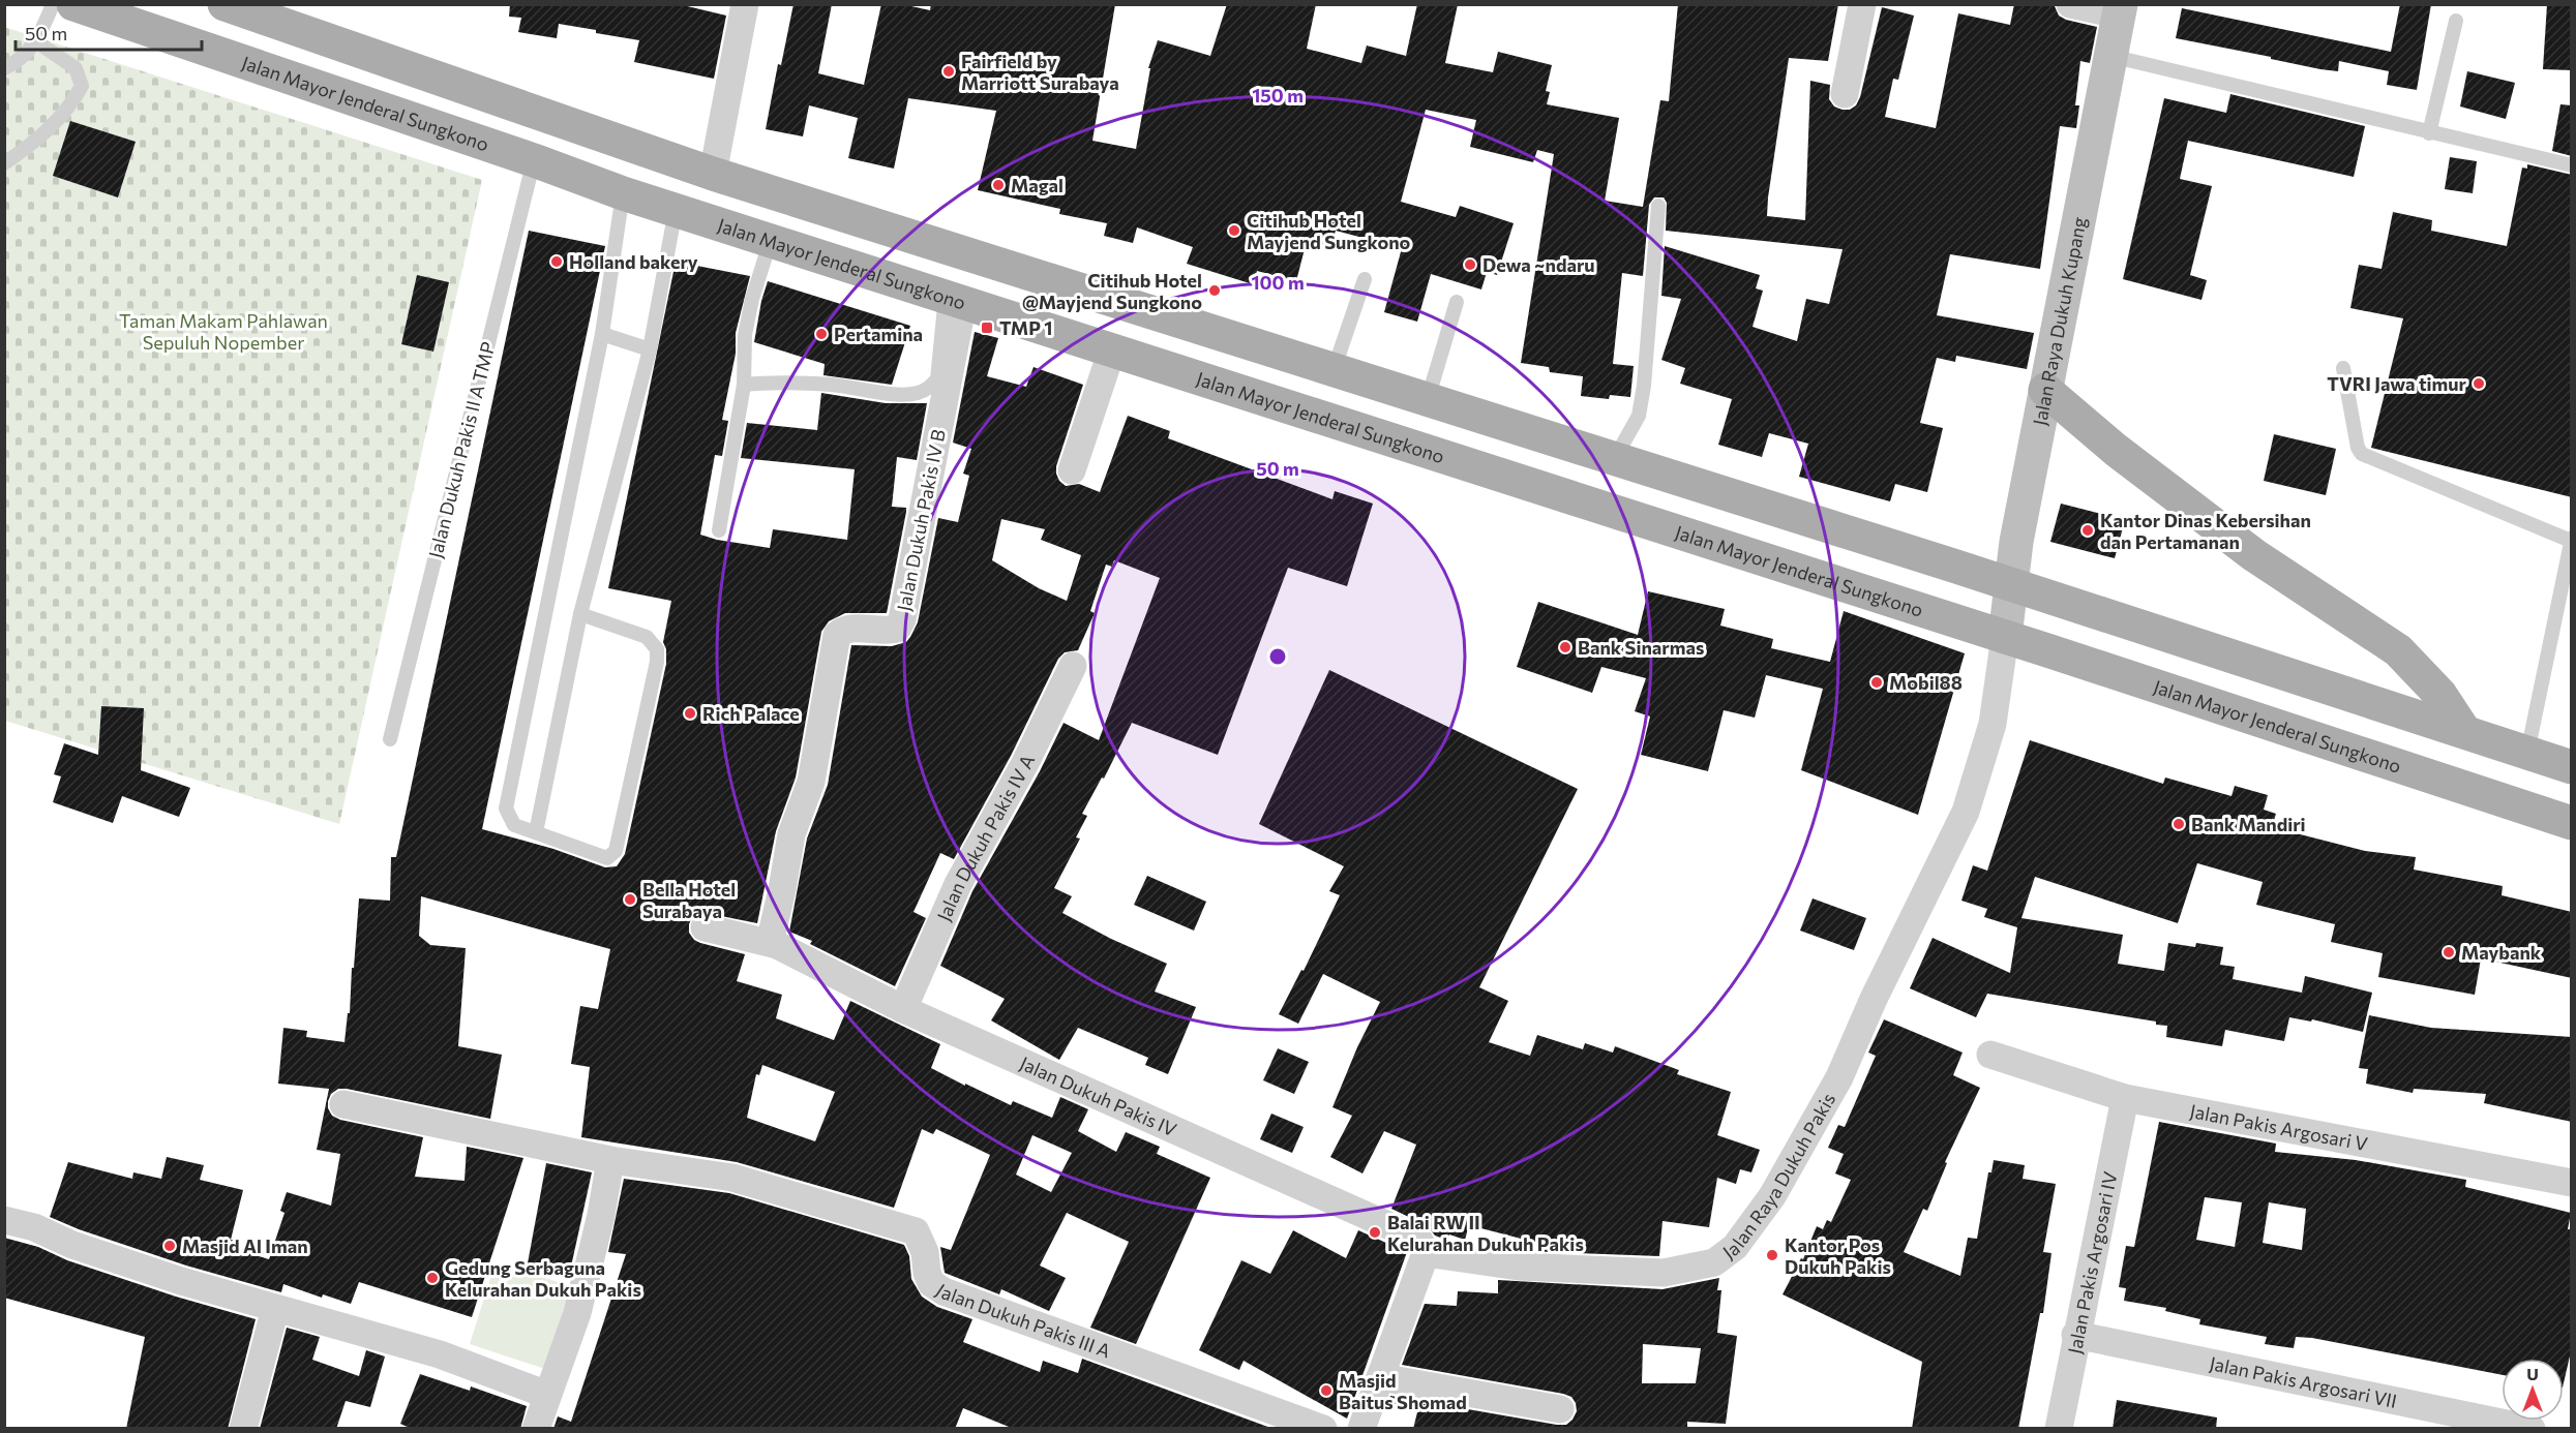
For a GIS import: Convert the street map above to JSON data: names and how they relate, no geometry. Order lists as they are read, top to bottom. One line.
{"streets":{"main road":["Jalan Mayor Jenderal Sungkono"],"street":["Jalan Raya Dukuh Kupang","Jalan Dukuh Pakis IV B","Jalan Dukuh Pakis IV A","Jalan Dukuh Pakis IV","Jalan Pakis Argosari V","Jalan Raya Dukuh Pakis","Jalan Pakis Argosari IV","Jalan Dukuh Pakis III A","Jalan Pakis Argosari VII"],"lane":["Jalan Dukuh Pakis II A TMP"]},"crossings":[["Jalan Mayor Jenderal Sungkono","Jalan Raya Dukuh Kupang"],["Jalan Mayor Jenderal Sungkono","Jalan Dukuh Pakis II A TMP"],["Jalan Mayor Jenderal Sungkono","Jalan Dukuh Pakis IV B"],["Jalan Mayor Jenderal Sungkono","Jalan Raya Dukuh Pakis"],["Jalan Raya Dukuh Kupang","Jalan Raya Dukuh Pakis"],["Jalan Dukuh Pakis IV B","Jalan Dukuh Pakis IV"],["Jalan Dukuh Pakis IV A","Jalan Dukuh Pakis IV"],["Jalan Dukuh Pakis IV","Jalan Raya Dukuh Pakis"],["Jalan Pakis Argosari V","Jalan Pakis Argosari IV"],["Jalan Pakis Argosari IV","Jalan Pakis Argosari VII"]],"parks":["Taman Makam Pahlawan Sepuluh Nopember"],"places":{"other":["Fairfield by Marriott Surabaya","Magal","Citihub Hotel Mayjend Sungkono","Holland bakery","Dewa ~ndaru","Citihub Hotel @Mayjend Sungkono","Pertamina","TVRI Jawa timur","Kantor Dinas Kebersihan dan Pertamanan","Bank Sinarmas","Mobil88","Rich Palace","Bank Mandiri","Bella Hotel Surabaya","Maybank","Balai RW II Kelurahan Dukuh Pakis","Masjid Al Iman","Kantor Pos Dukuh Pakis","Gedung Serbaguna Kelurahan Dukuh Pakis","Masjid Baitus Shomad"],"transit":["TMP 1"]},"scale_bar":"50 m","north":"top","rings":["150 m","100 m","50 m"]}
